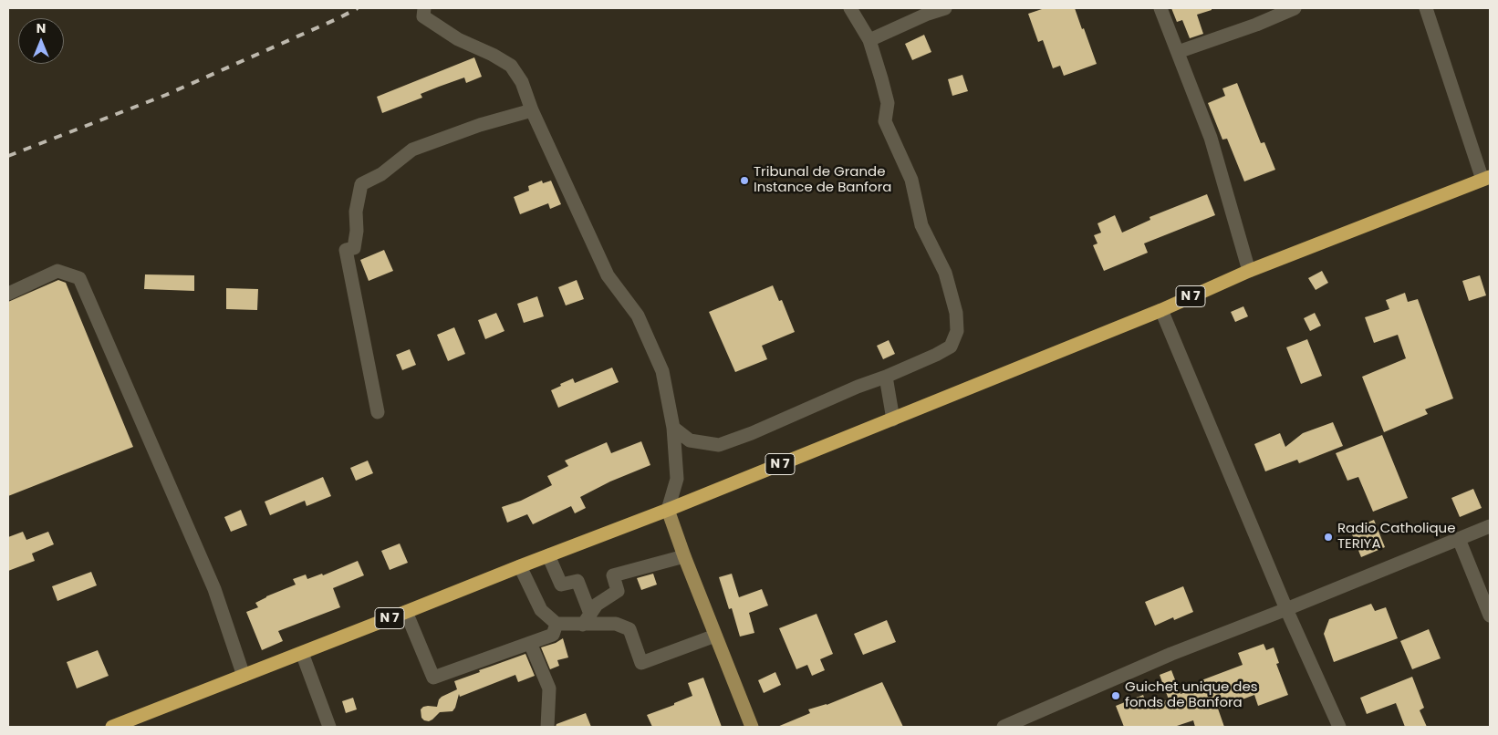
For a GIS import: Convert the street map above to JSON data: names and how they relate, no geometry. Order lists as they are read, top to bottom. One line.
{"streets":{"highway":["N 7"]},"places":["Tribunal de Grande Instance de Banfora","Radio Catholique TERIYA","Guichet unique des fonds de Banfora"],"north":"top"}
